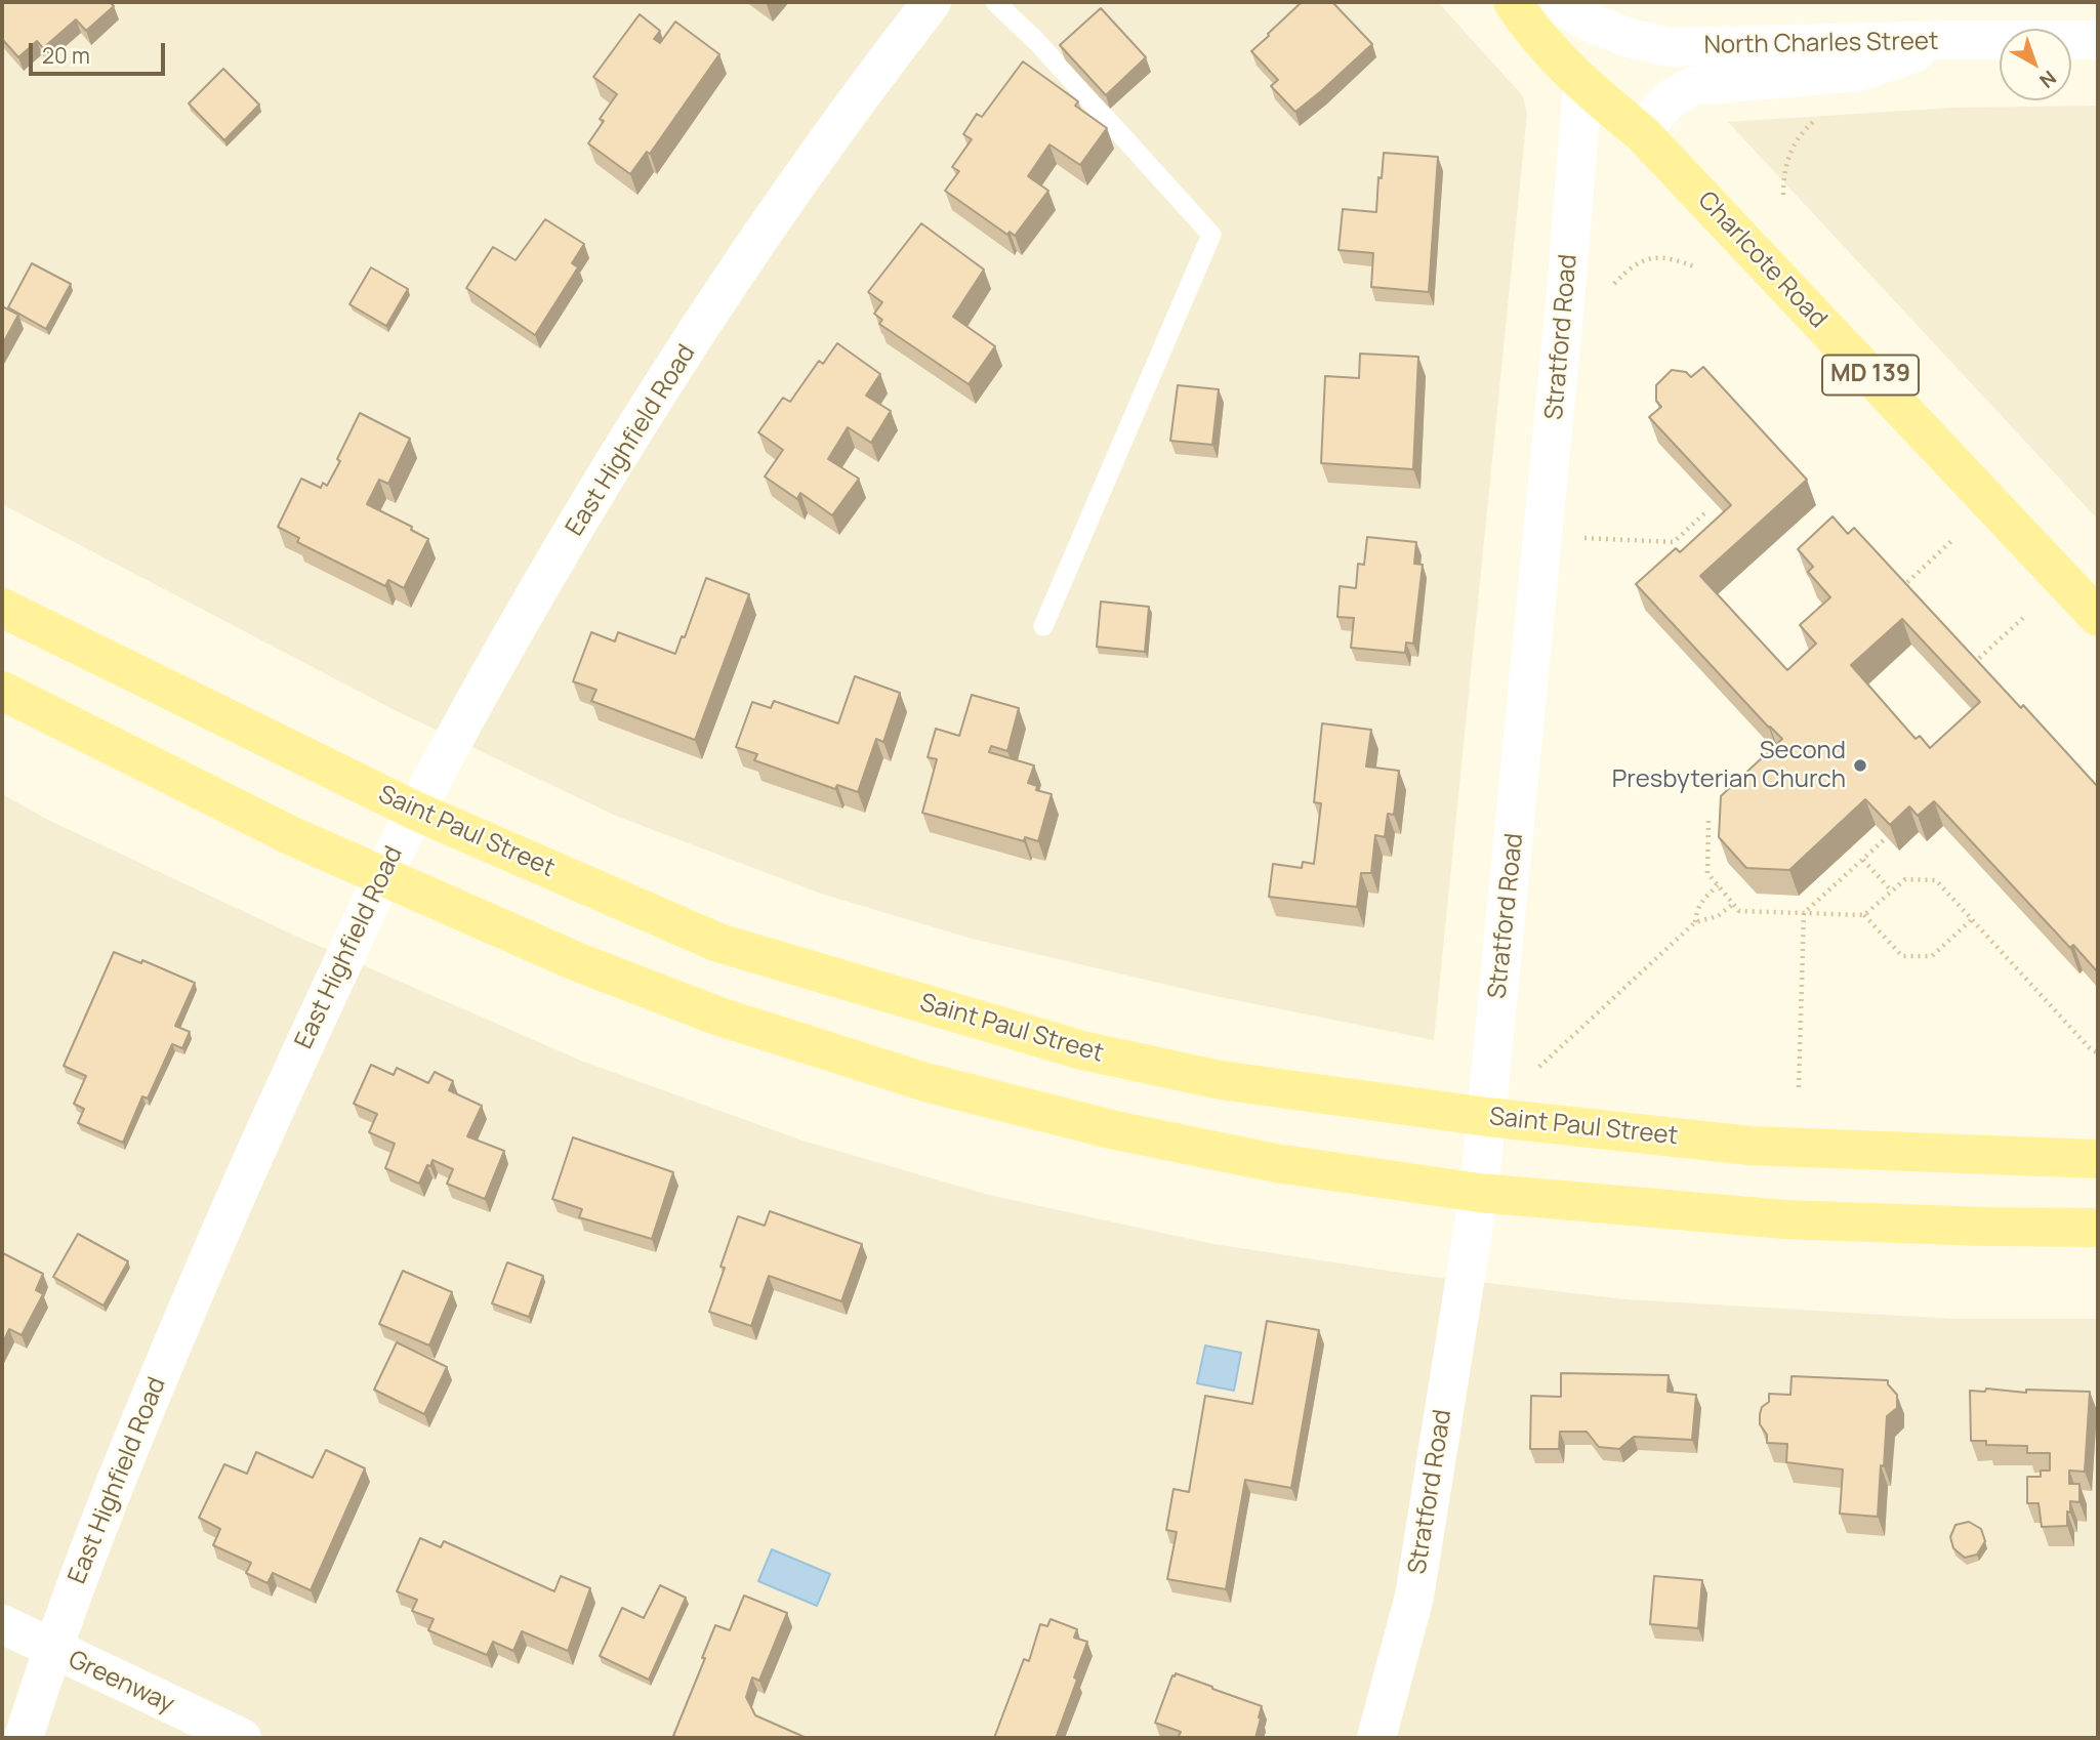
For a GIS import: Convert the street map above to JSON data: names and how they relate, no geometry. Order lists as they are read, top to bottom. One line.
{"streets":{"main road":["Charlcote Road","MD 139","Saint Paul Street"],"street":["North Charles Street","Stratford Road","East Highfield Road","Greenway"]},"crossings":[["Charlcote Road","Stratford Road"],["Stratford Road","Saint Paul Street"],["East Highfield Road","Saint Paul Street"],["East Highfield Road","Greenway"]],"places":["Second Presbyterian Church"],"scale_bar":"20 m","north":"bottom right"}
